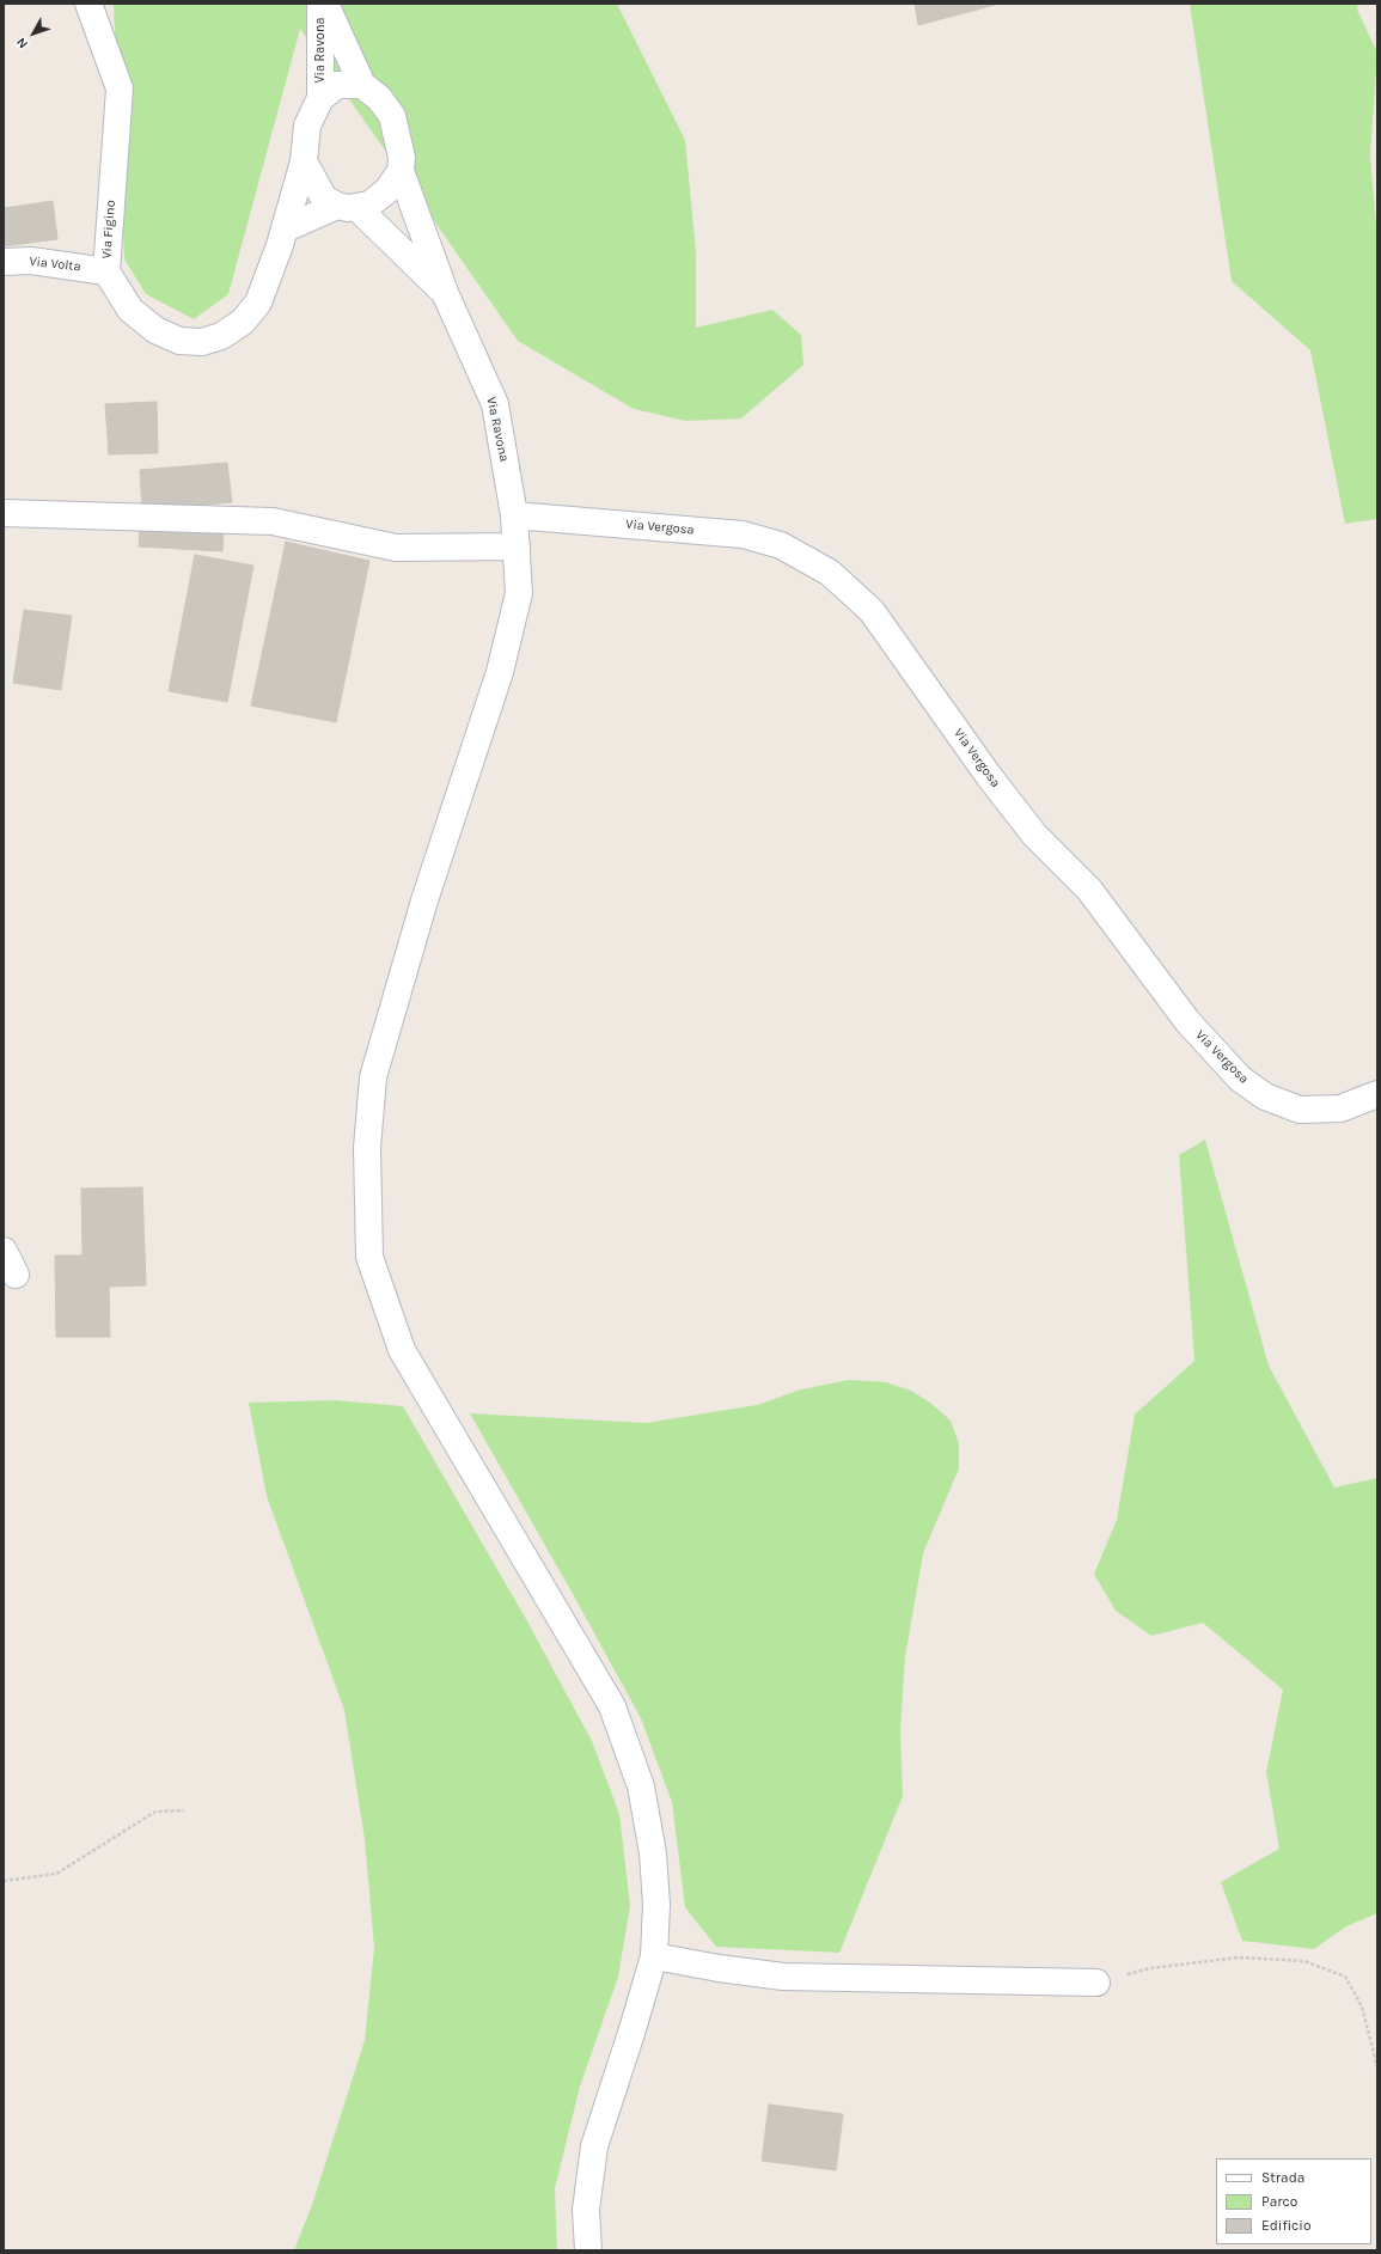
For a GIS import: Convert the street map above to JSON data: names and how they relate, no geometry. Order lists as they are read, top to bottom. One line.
{"streets":{"street":["Via Ravona","Via Figino","Via Volta","Via Vergosa"]},"crossings":[["Via Ravona","Via Figino"],["Via Ravona","Via Vergosa"],["Via Figino","Via Volta"]],"legend":["Strada","Parco","Edificio"],"north":"bottom left"}
